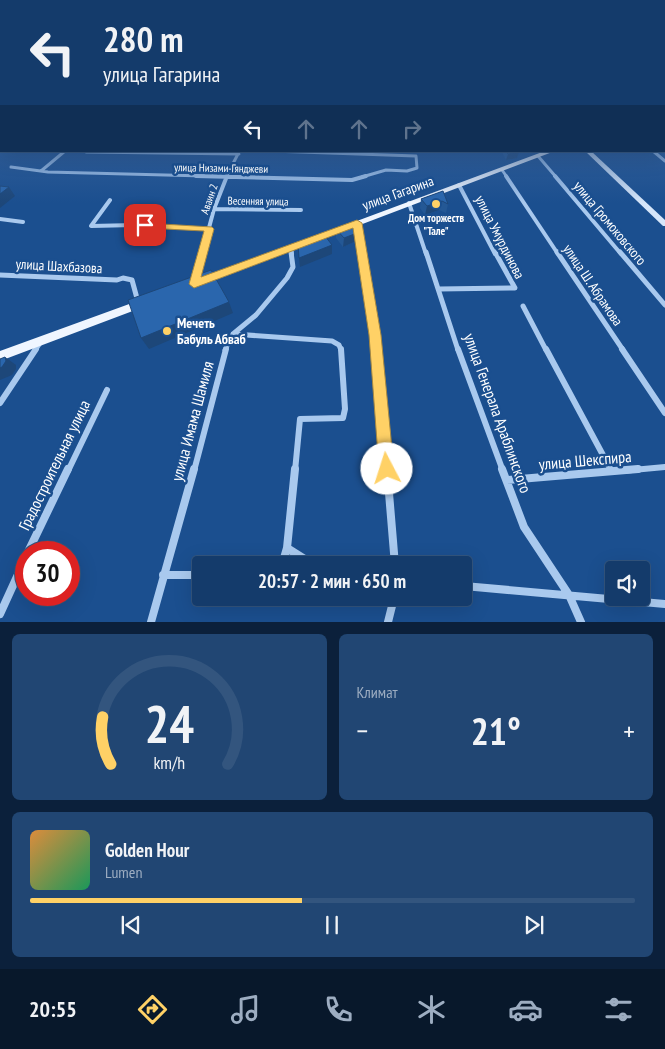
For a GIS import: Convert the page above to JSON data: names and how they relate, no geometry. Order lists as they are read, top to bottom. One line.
{"streets":{"main road":["улица Гагарина"],"street":["улица Низами-Гянджеви","Аваин 2","Весенняя улица","улица Громоковского","улица Умурдинова","улица Шахбазова","улица Ш. Абрамова","улица Генерала Араблинского","улица Имама Шамиля","улица Шекспира","Градостроительная улица"]},"crossings":[["улица Низами-Гянджеви","Аваин 2"],["улица Гагарина","Аваин 2"],["улица Гагарина","улица Громоковского"],["улица Гагарина","улица Умурдинова"],["улица Гагарина","улица Ш. Абрамова"],["улица Гагарина","улица Генерала Араблинского"],["улица Гагарина","улица Имама Шамиля"],["Аваин 2","Весенняя улица"],["улица Умурдинова","улица Генерала Араблинского"],["улица Генерала Араблинского","улица Шекспира"]],"places":["Дом торжеств \"Тале\"","Мечеть Бабуль Абваб"],"page":{"turn":["280 m","улица Гагарина"],"limit":"30","trip":"20:57 · 2 мин · 650 m","tile":"Климат","heat":["−","21°","+"],"song":["Golden Hour","Lumen"],"tabs":"20:55","gauge":["24","km/h"]}}
